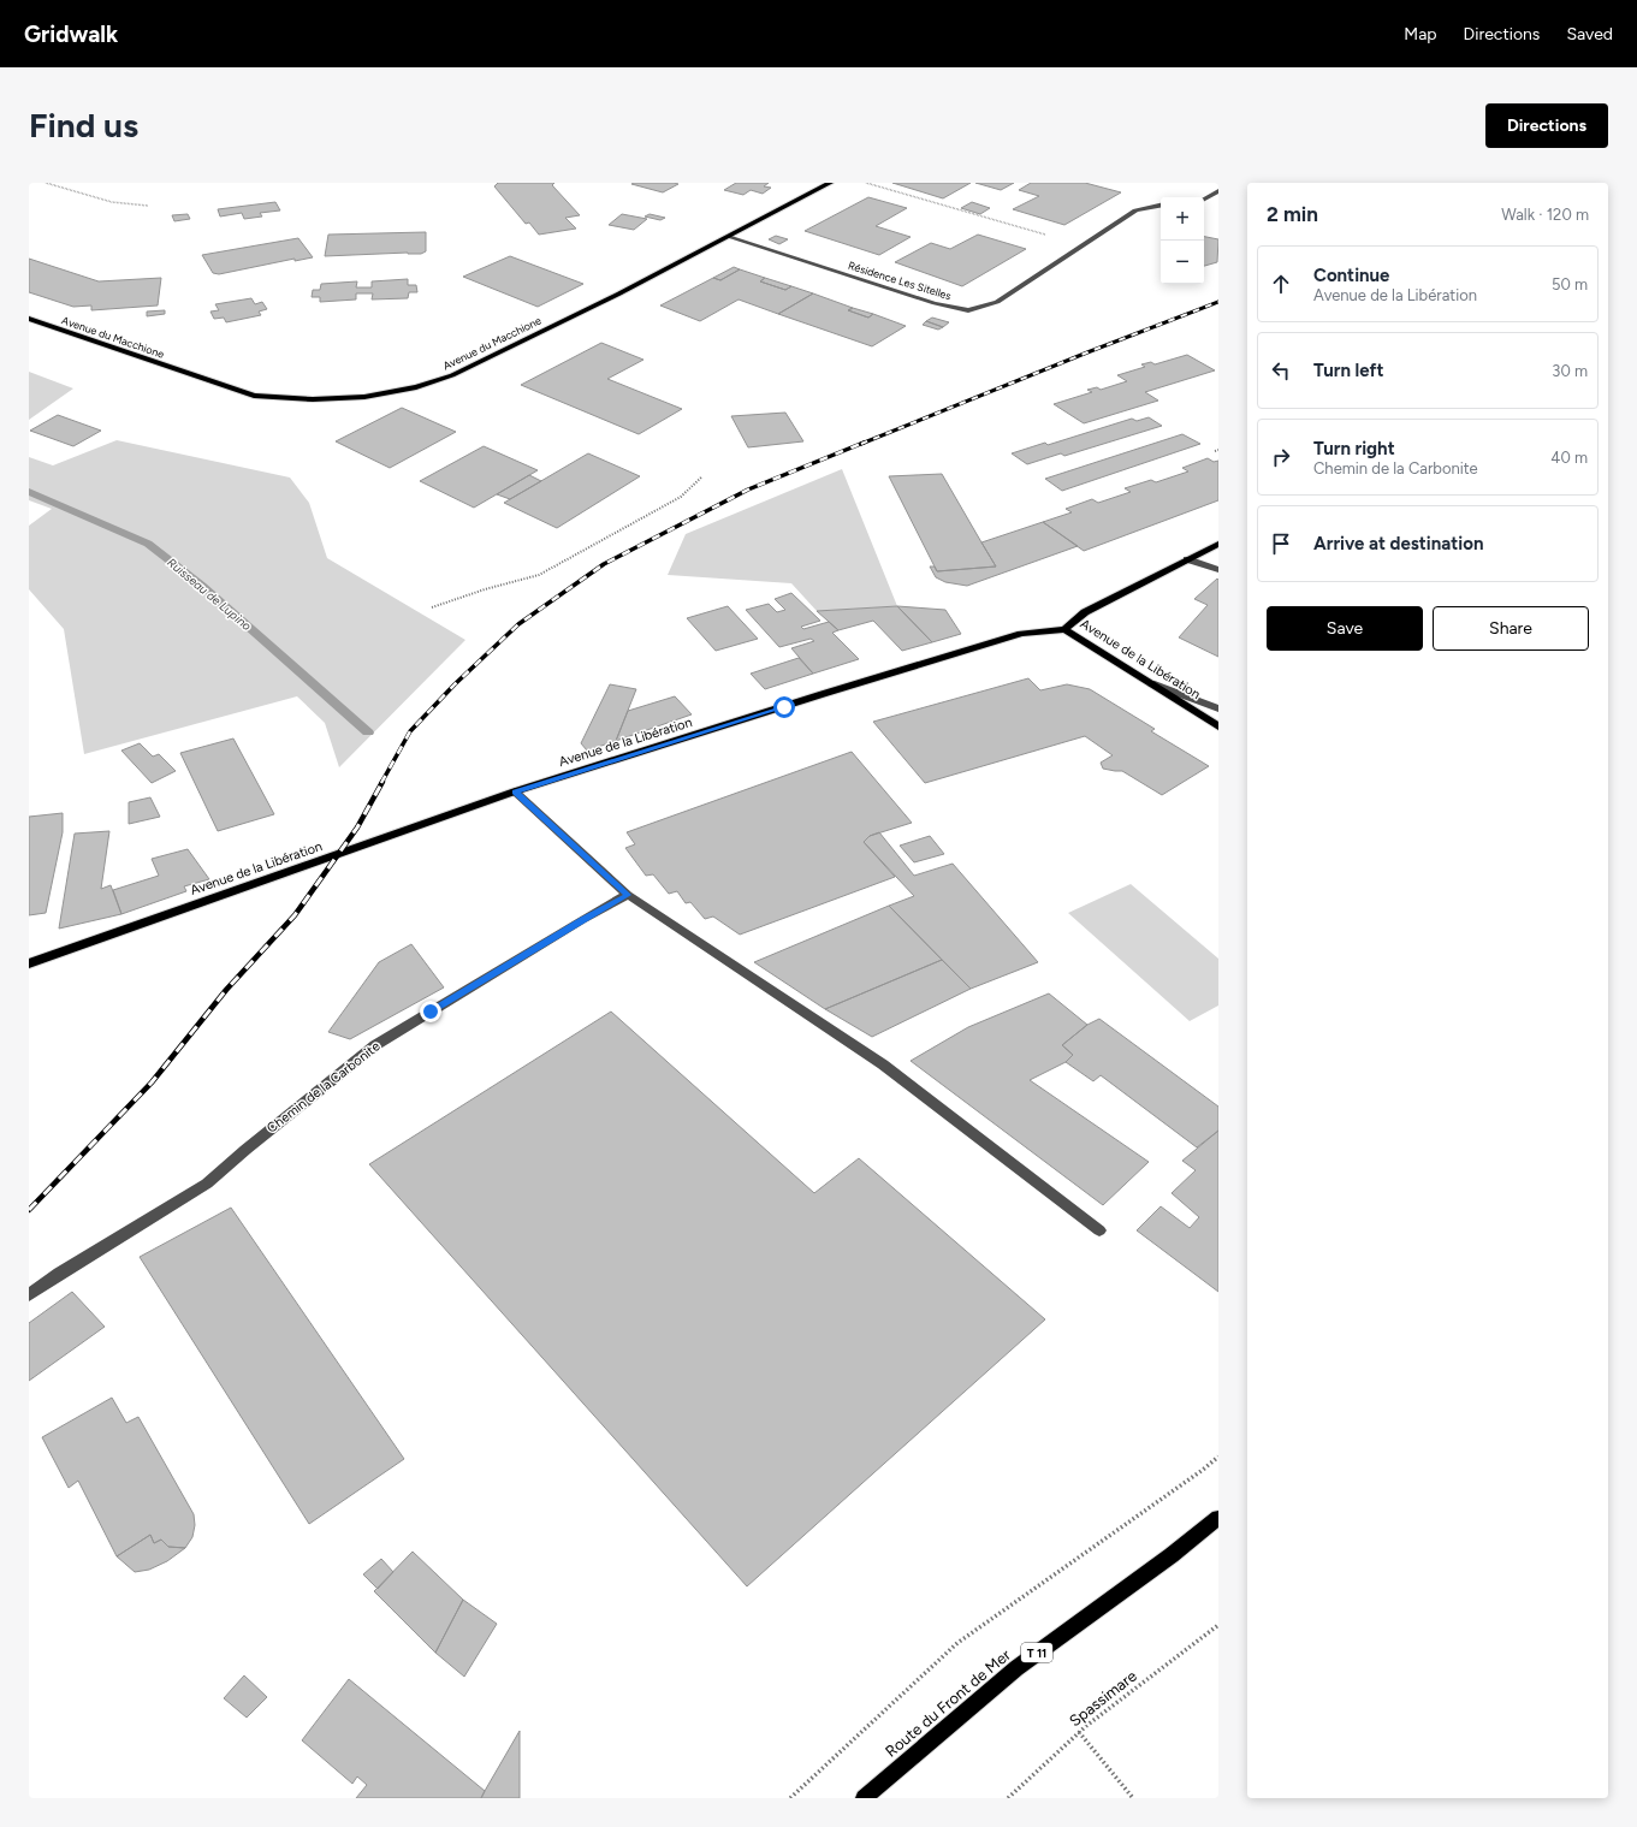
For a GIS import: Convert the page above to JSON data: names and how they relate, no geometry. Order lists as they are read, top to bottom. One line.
{"streets":{"main road":["Avenue du Macchione","Avenue de la Libération","T 11","Route du Front de Mer"],"street":["Résidence Les Sitelles","Chemin de la Carbonite"],"path":["Spassimare"]},"crossings":[["Résidence Les Sitelles","Avenue du Macchione"]],"water":["Ruisseau de Lupino"],"page":{"header":"Gridwalk","nav":["Map","Directions","Saved"],"buttons":["Directions",["Save","Share"]],"title":"Find us","heading":["2 min","Walk · 120 m"],"map_buttons":["+","−"],"list":[["Continue","Avenue de la Libération","50 m"],["Turn left","30 m"],["Turn right","Chemin de la Carbonite","40 m"],"Arrive at destination"]}}
